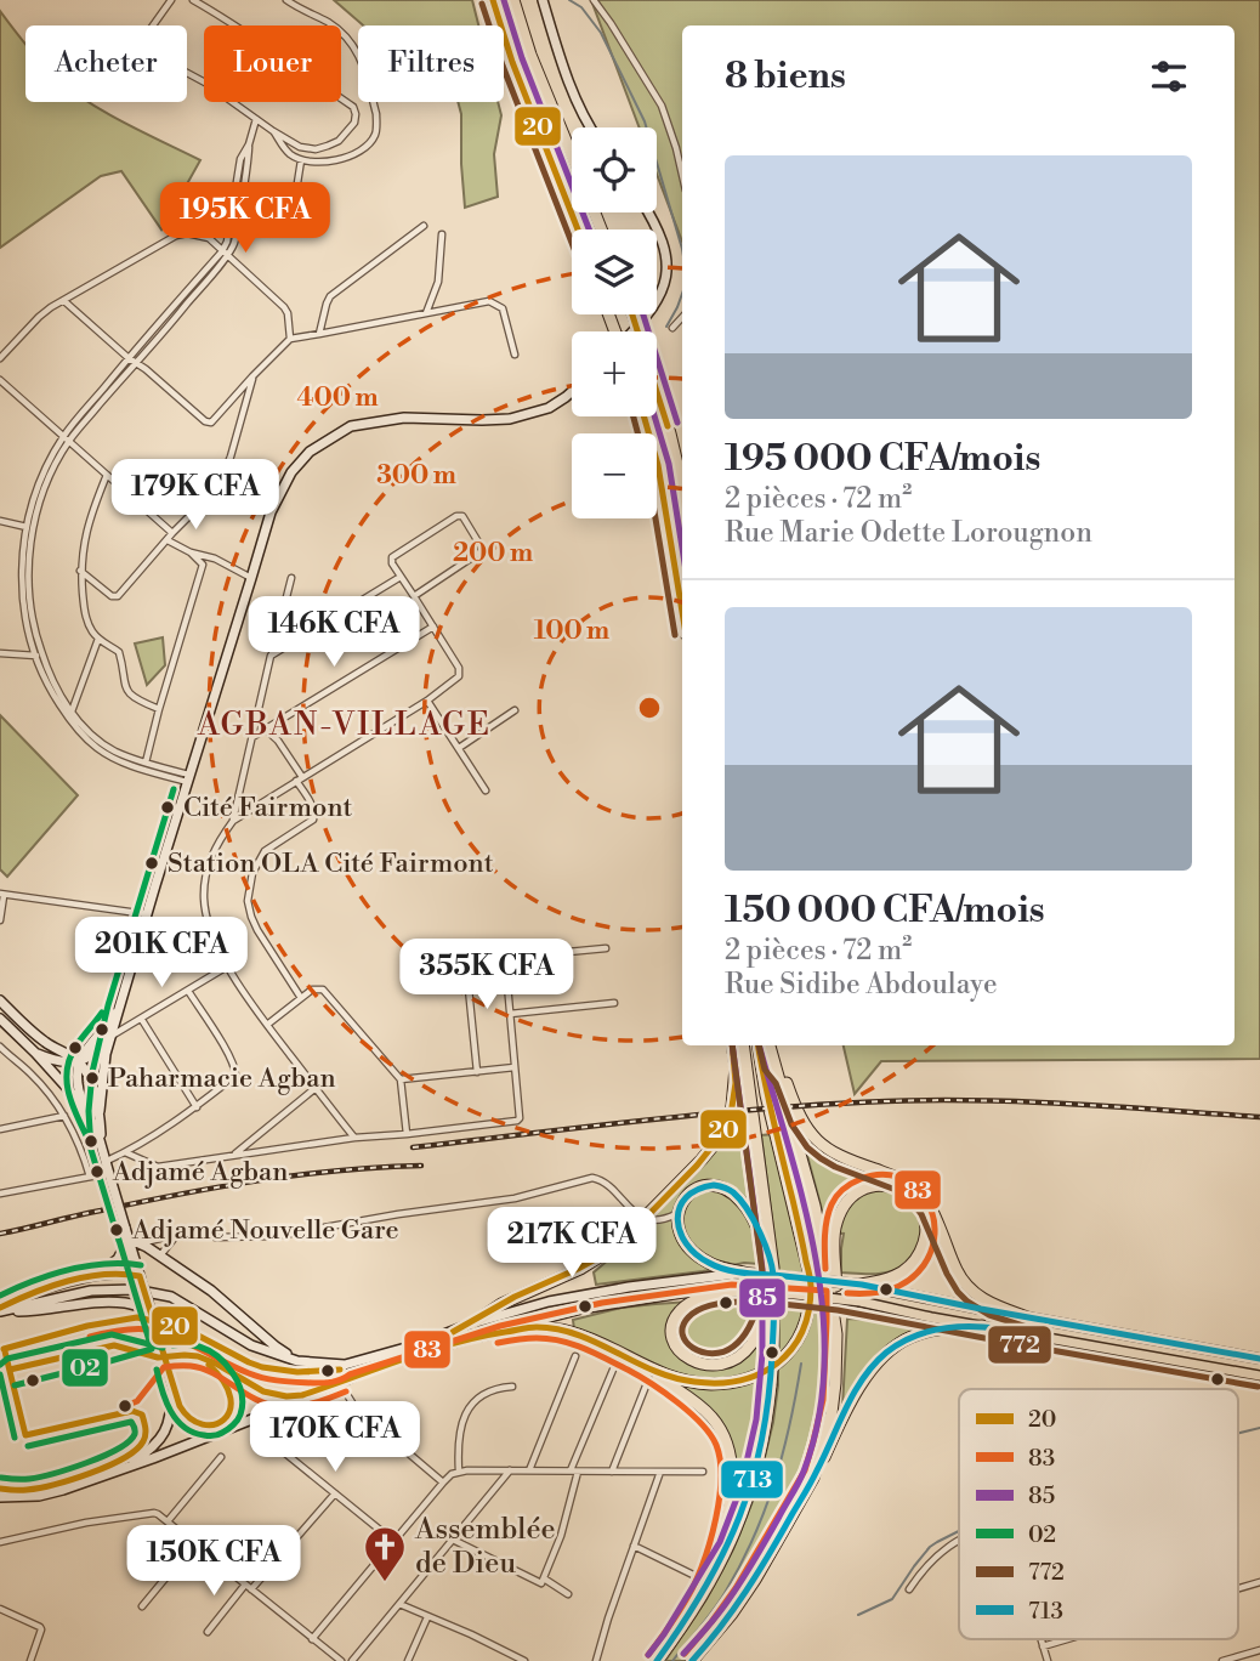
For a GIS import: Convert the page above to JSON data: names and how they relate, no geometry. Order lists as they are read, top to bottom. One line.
{"districts":["AGBAN-VILLAGE"],"places":{"other":["Cité Fairmont","Station OLA Cité Fairmont","Paharmacie Agban","Adjamé Agban","Adjamé Nouvelle Gare"],"church":["Assemblée de Dieu"]},"lines":["transit line 20","transit line 85","transit line 772","transit line 02","transit line 83","transit line 713"],"legend":["20","83","85","02","772","713"],"page":{"chip":["Acheter","Louer","Filtres"],"heading":"8 biens","map_buttons":["+","−"],"list":[{"name":"195 000 CFA/mois","note":"2 pièces · 72 m² · Rue Marie Odette Lorougnon"},{"name":"150 000 CFA/mois","note":"2 pièces · 72 m² · Rue Sidibe Abdoulaye"}],"price":["195K CFA","179K CFA","146K CFA","201K CFA","355K CFA","217K CFA","170K CFA","150K CFA"]},"rings":["400 m","300 m","200 m","100 m"]}
